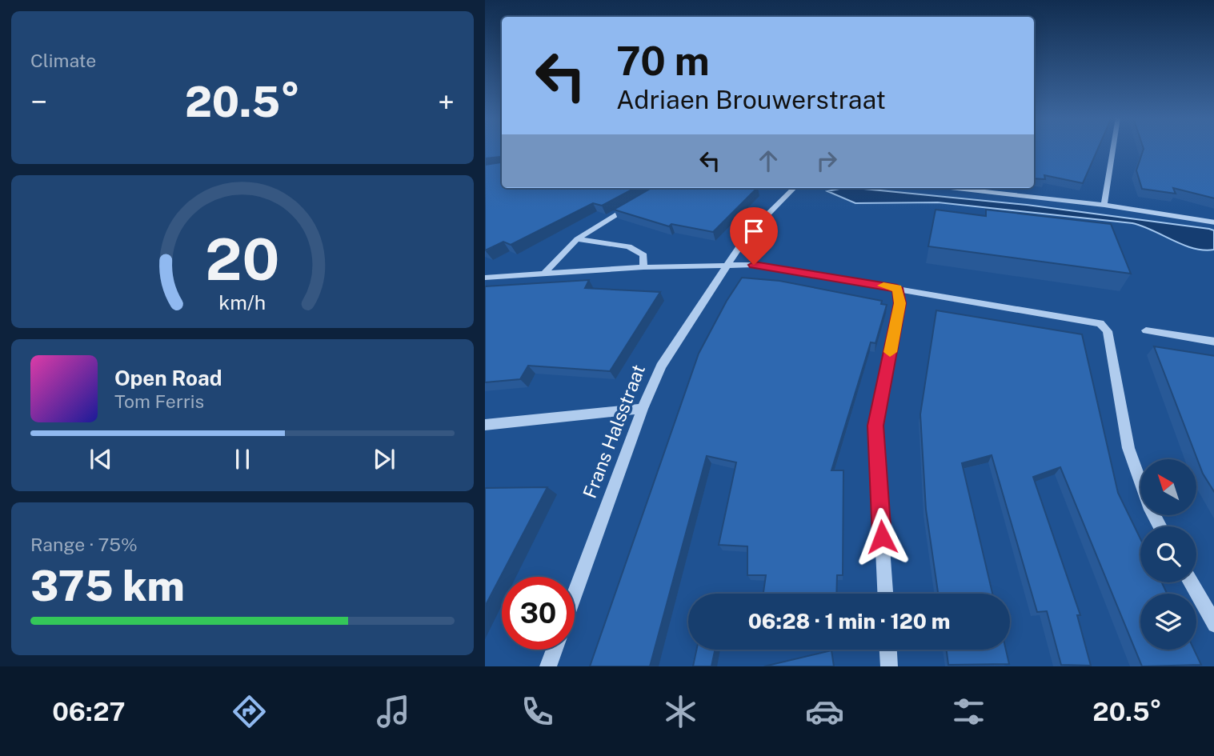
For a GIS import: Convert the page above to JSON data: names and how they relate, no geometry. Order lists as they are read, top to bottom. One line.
{"streets":{"street":["Frans Halsstraat"]},"north":"top left","page":{"tile":["Climate",["Range · 75%","375 km"]],"turn":["70 m","Adriaen Brouwerstraat"],"heat":["−","20.5°","+"],"song":["Open Road","Tom Ferris"],"limit":"30","trip":"06:28 · 1 min · 120 m","tabs":["06:27","20.5°"],"gauge":["20","km/h"]}}
